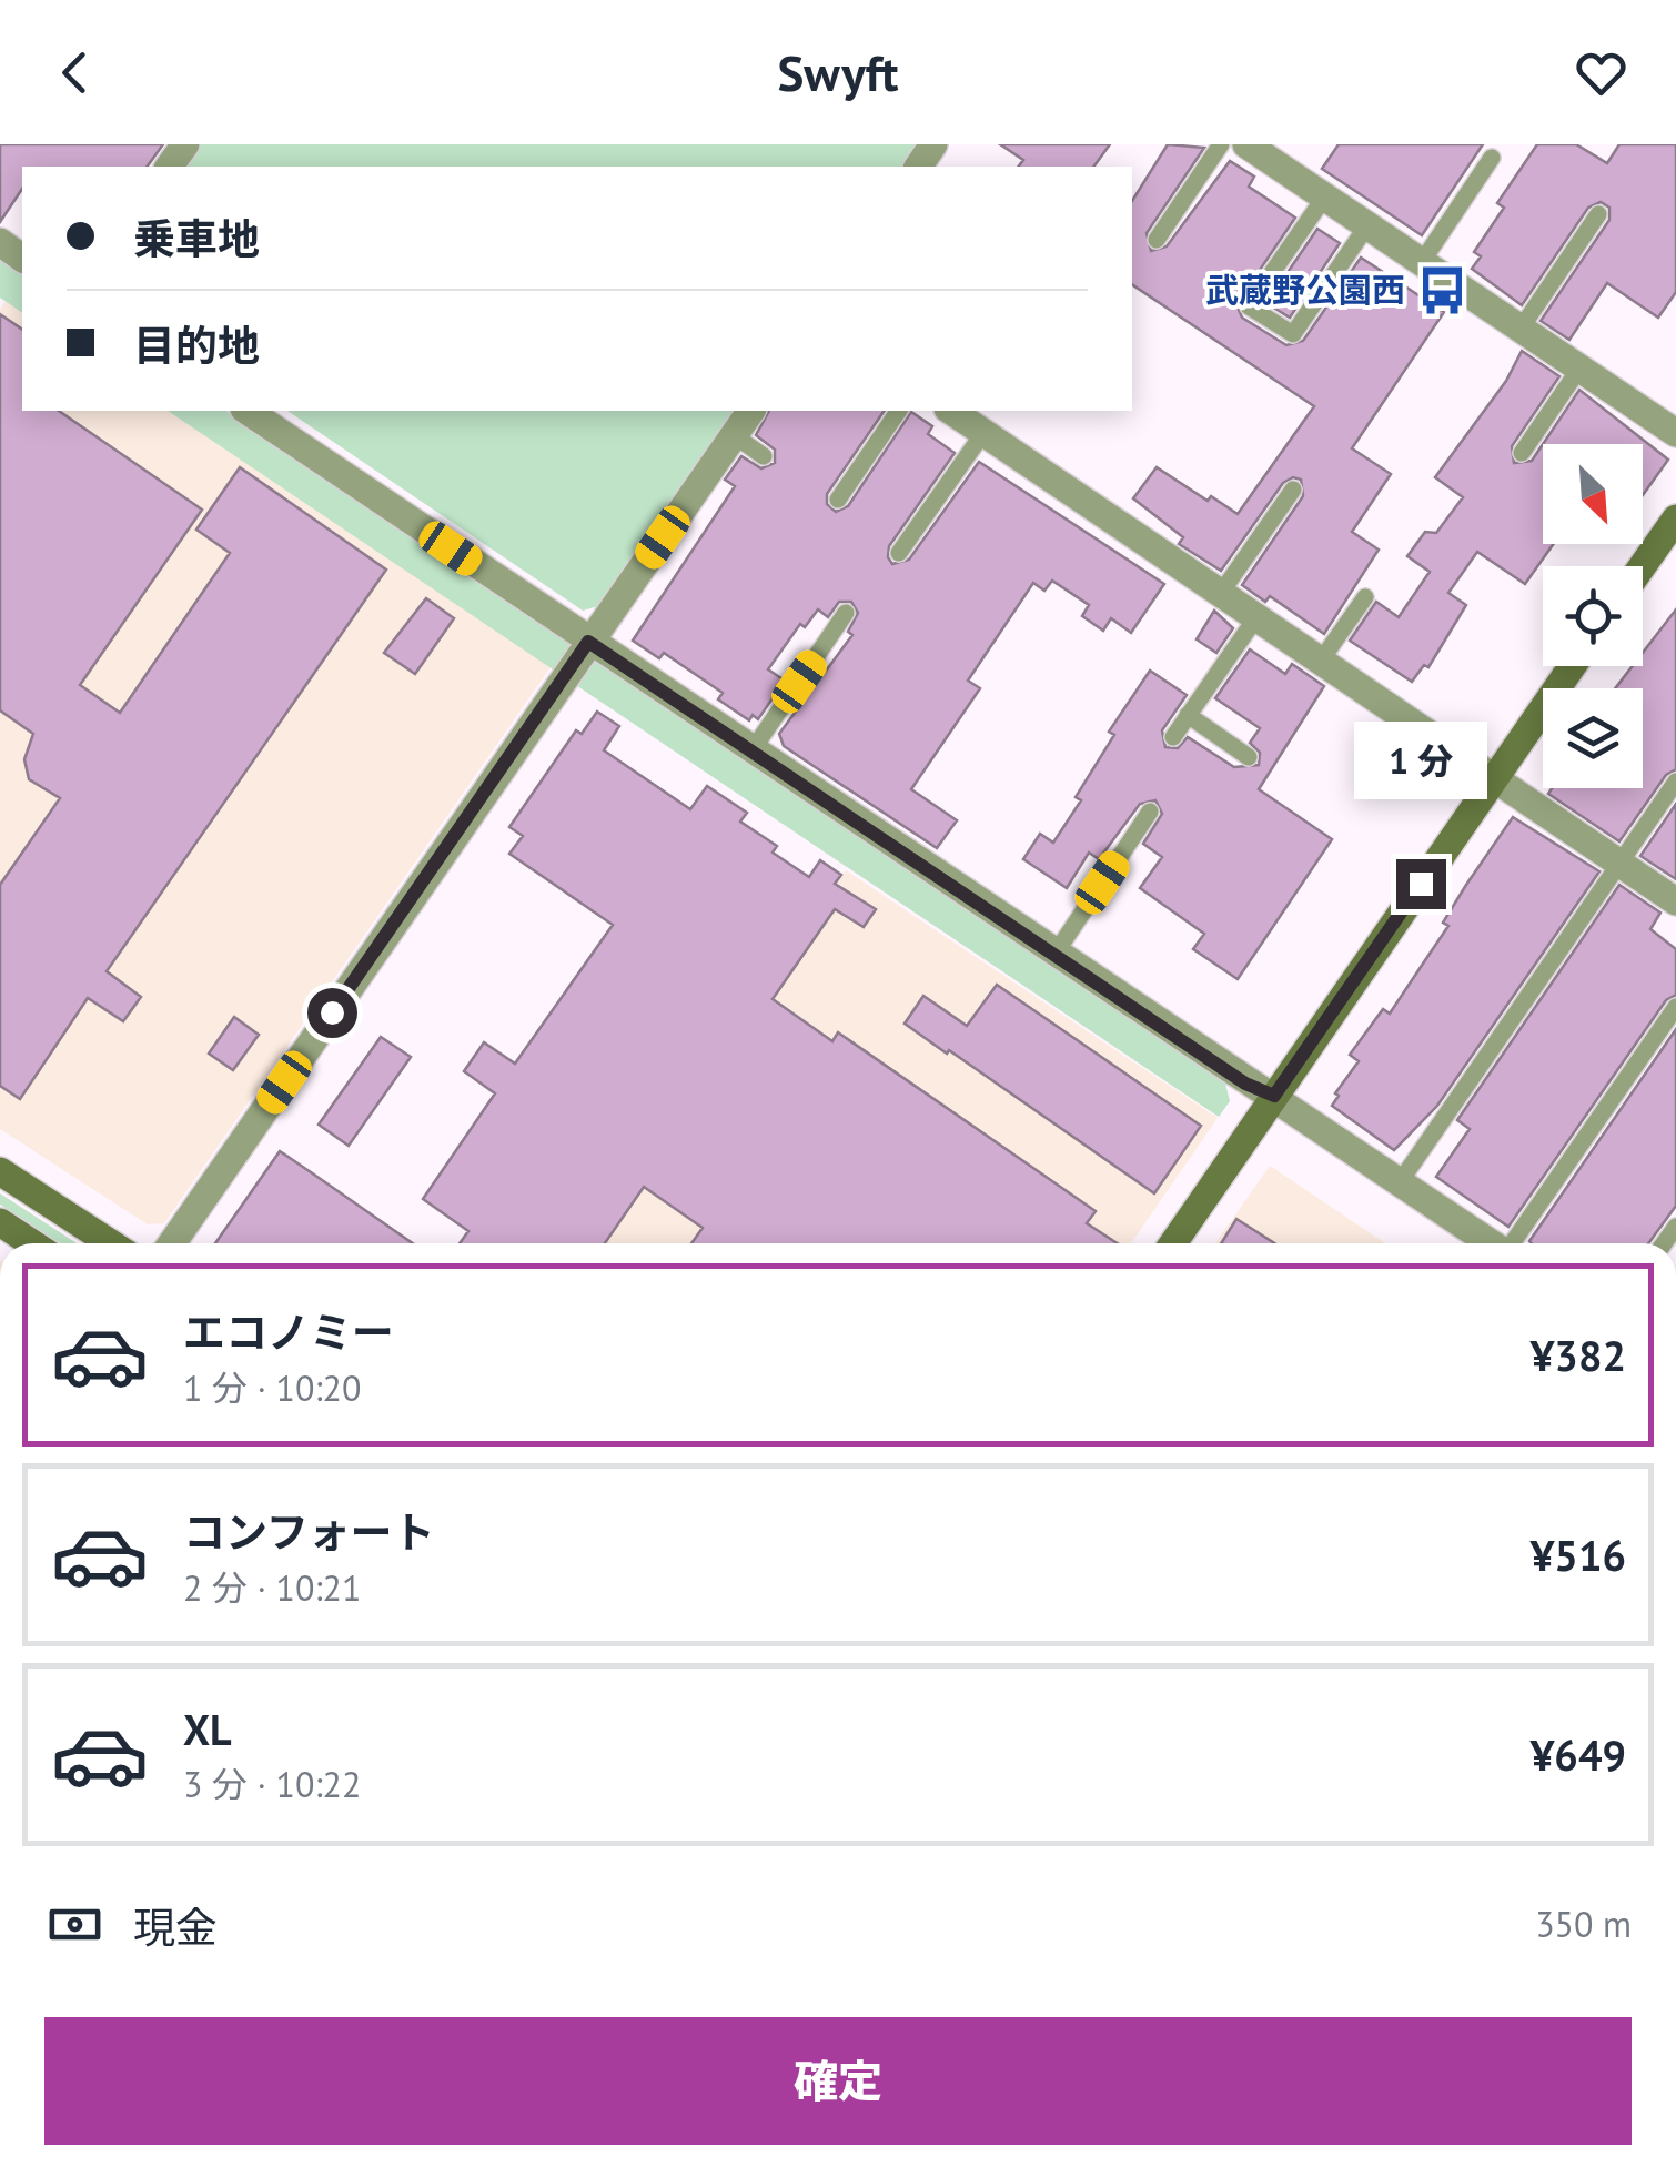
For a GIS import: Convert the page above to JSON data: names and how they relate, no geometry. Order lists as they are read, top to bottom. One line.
{"places":{"bus stop":["武蔵野公園西"]},"north":"bottom right","page":{"header":"Swyft","banner":["乗車地","目的地"],"bubble":"1 分","list":[{"name":"エコノミー","note":"1 分 · 10:20","value":"¥382"},{"name":"コンフォート","note":"2 分 · 10:21","value":"¥516"},{"name":"XL","note":"3 分 · 10:22","value":"¥649"}],"pay":["現金","350 m"],"buttons":"確定"}}
